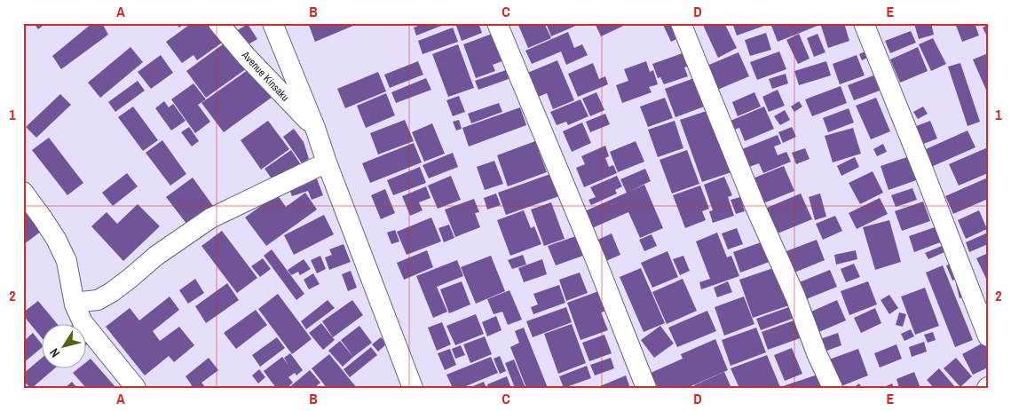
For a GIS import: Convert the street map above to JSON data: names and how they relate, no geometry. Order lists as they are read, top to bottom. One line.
{"streets":{"street":["Avenue Kinsaku"]},"north":"bottom left","grid":{"columns":["A","B","C","D","E"],"rows":["1","2"]}}
